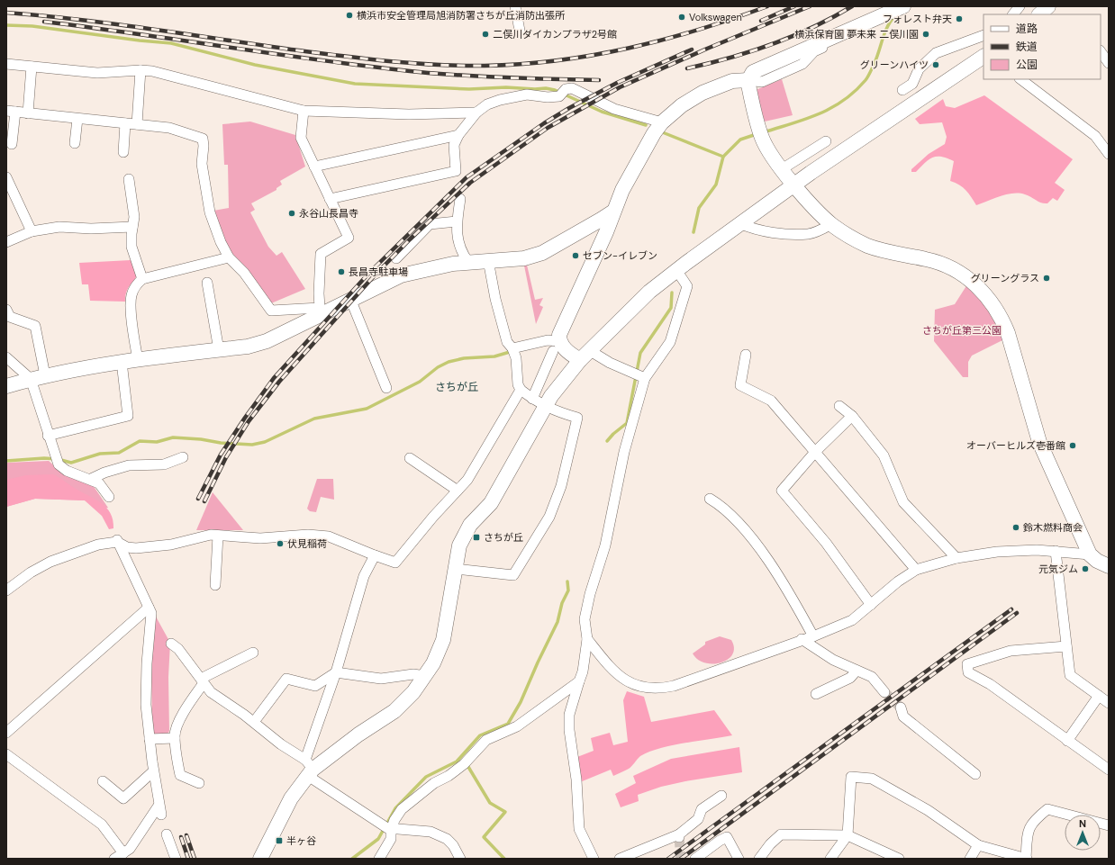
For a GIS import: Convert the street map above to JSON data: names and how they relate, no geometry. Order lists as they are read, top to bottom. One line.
{"districts":["さちが丘"],"parks":["さちが丘第三公園"],"places":{"other":["横浜市安全管理局旭消防署さちが丘消防出張所","Volkswagen","フォレスト弁天","二俣川ダイカンプラザ2号館","横浜保育園 夢未来 二俣川園","グリーンハイツ","永谷山長昌寺","セブン-イレブン","長昌寺駐車場","グリーングラス","オーバーヒルズ壱番館","鈴木燃料商会","伏見稲荷","元気ジム"],"transit":["さちが丘","半ヶ谷"]},"legend":["道路","鉄道","公園"],"north":"top"}
